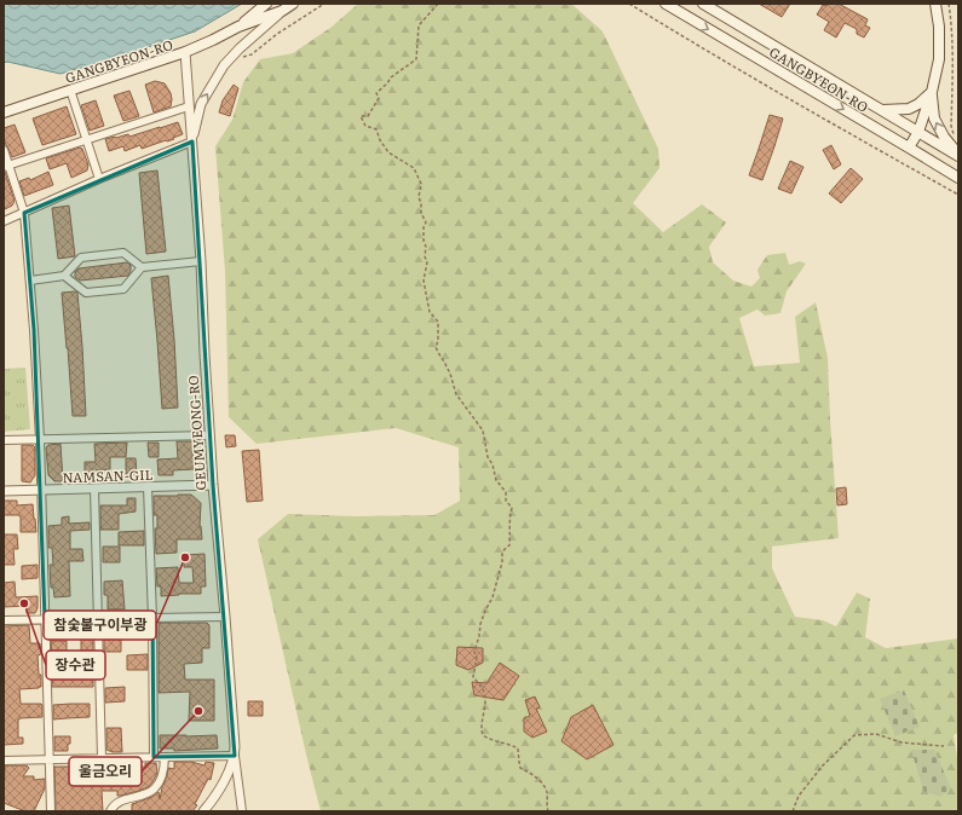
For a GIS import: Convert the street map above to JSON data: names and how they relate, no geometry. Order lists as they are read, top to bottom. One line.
{"streets":{"main road":["GANGBYEON-RO"],"street":["GEUMYEONG-RO","NAMSAN-GIL"]},"crossings":[["GANGBYEON-RO","GEUMYEONG-RO"],["GEUMYEONG-RO","NAMSAN-GIL"]],"places":["참숯불구이부광","장수관","울금오리"]}
